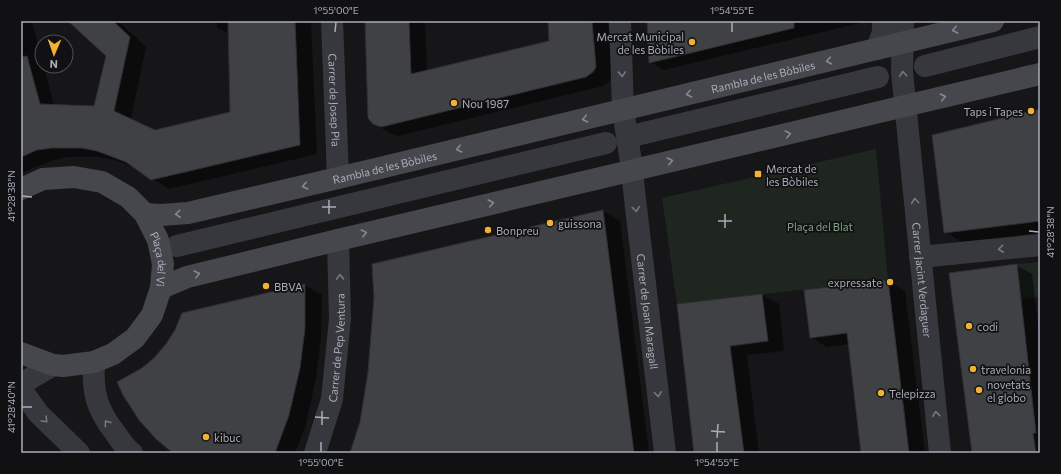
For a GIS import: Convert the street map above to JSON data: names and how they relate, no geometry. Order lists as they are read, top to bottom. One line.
{"streets":{"main road":["Rambla de les Bòbiles","Plaça del Vi"],"street":["Carrer de Josep Pla","Carrer Jacint Verdaguer","Carrer de Joan Maragall","Carrer de Pep Ventura"]},"crossings":[["Rambla de les Bòbiles","Carrer de Josep Pla"],["Rambla de les Bòbiles","Plaça del Vi"]],"one_way":["Carrer Jacint Verdaguer","Carrer de Joan Maragall","Carrer de Pep Ventura"],"parks":["Plaça del Blat"],"places":{"other":["Mercat Municipal de les Bòbiles","Nou 1987","Taps i Tapes","guissona","Bonpreu","expressate","BBVA","codi","travelonia","novetats el globo","Telepizza","kibuc"],"transit":["Mercat de les Bòbiles"]},"north":"bottom","coordinates":["1°55'00\"E","1°54'55\"E","41°28'38\"N","41°28'40\"N"]}
